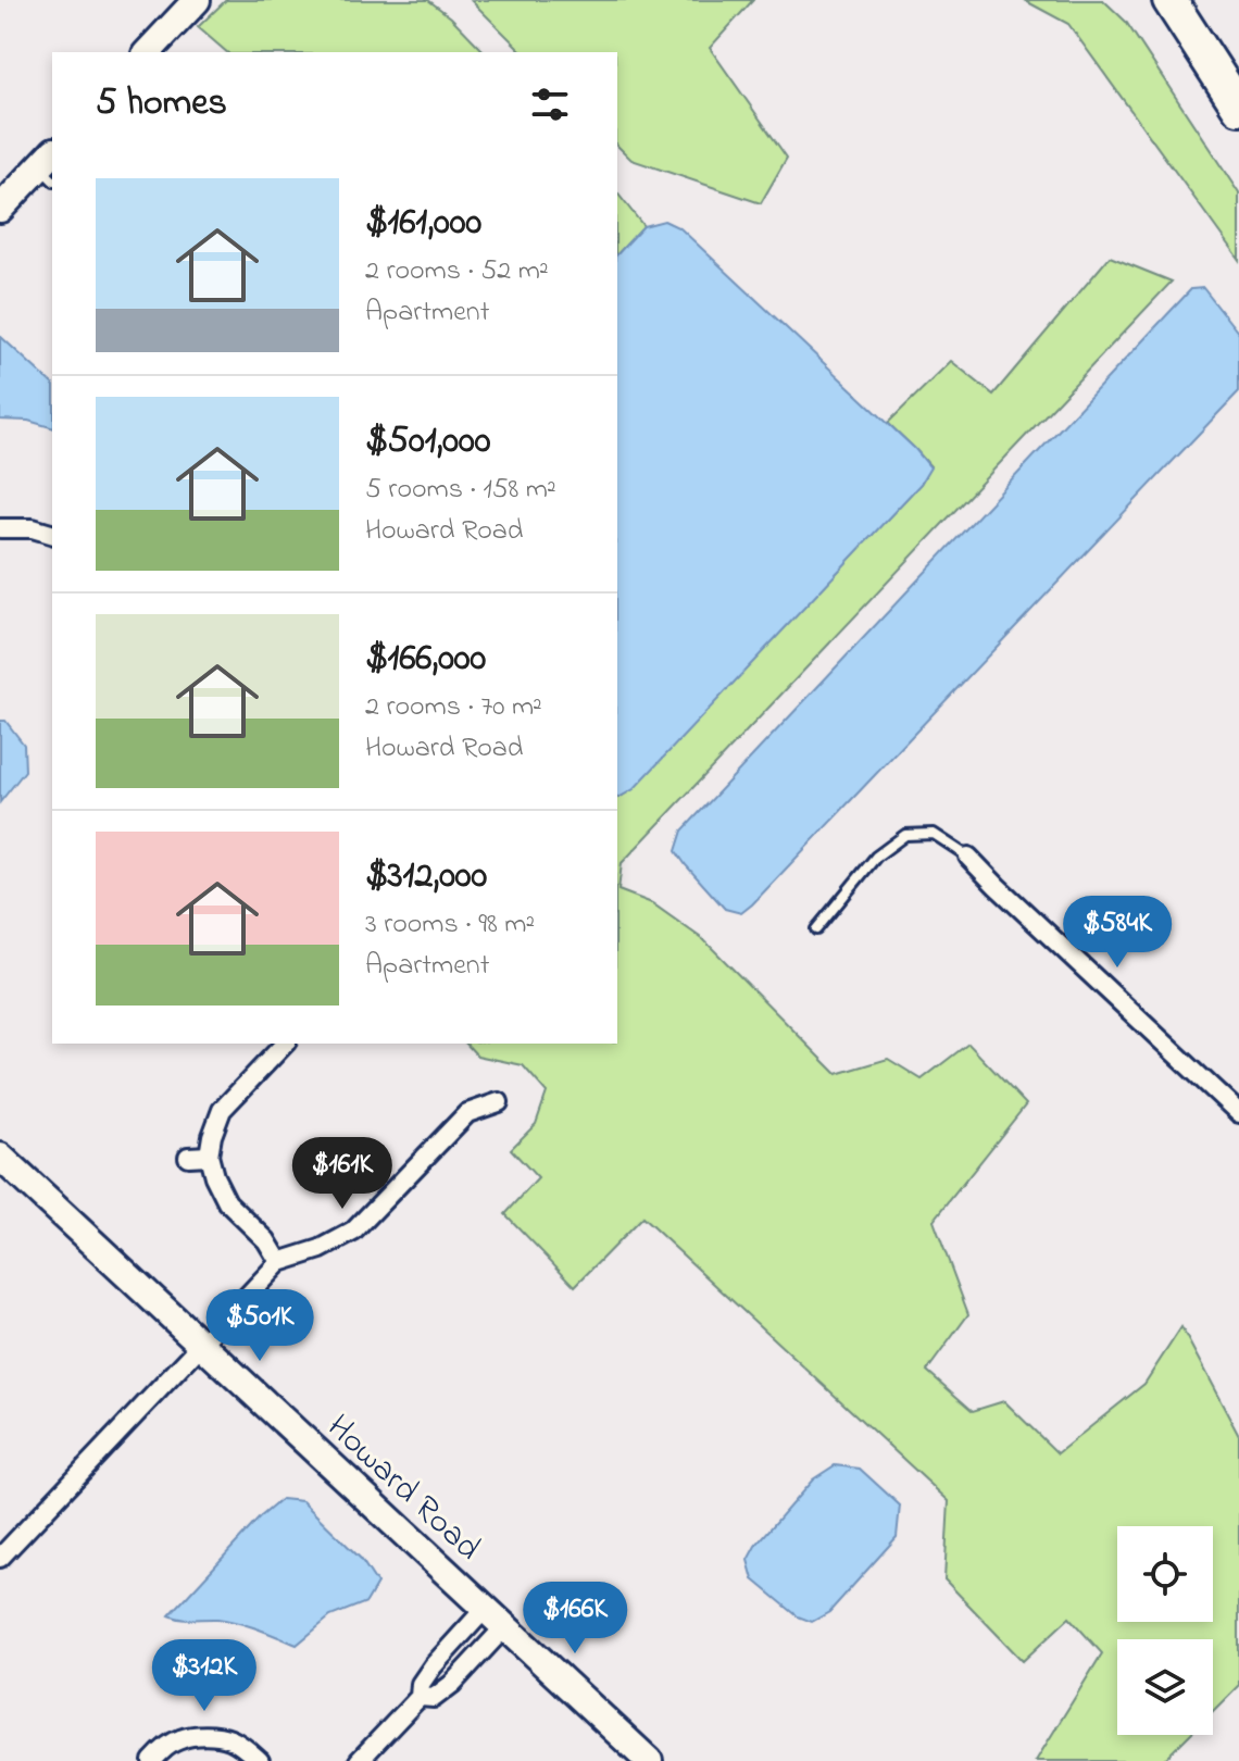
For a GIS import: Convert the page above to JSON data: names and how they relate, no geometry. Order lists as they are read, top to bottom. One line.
{"streets":{"street":["Howard Road"]},"page":{"heading":"5 homes","list":[{"name":"$161,000","note":"2 rooms · 52 m² · Apartment"},{"name":"$501,000","note":"5 rooms · 158 m² · Howard Road"},{"name":"$166,000","note":"2 rooms · 70 m² · Howard Road"},{"name":"$312,000","note":"3 rooms · 98 m² · Apartment"}],"price":["$584K","$161K","$501K","$166K","$312K"]}}
